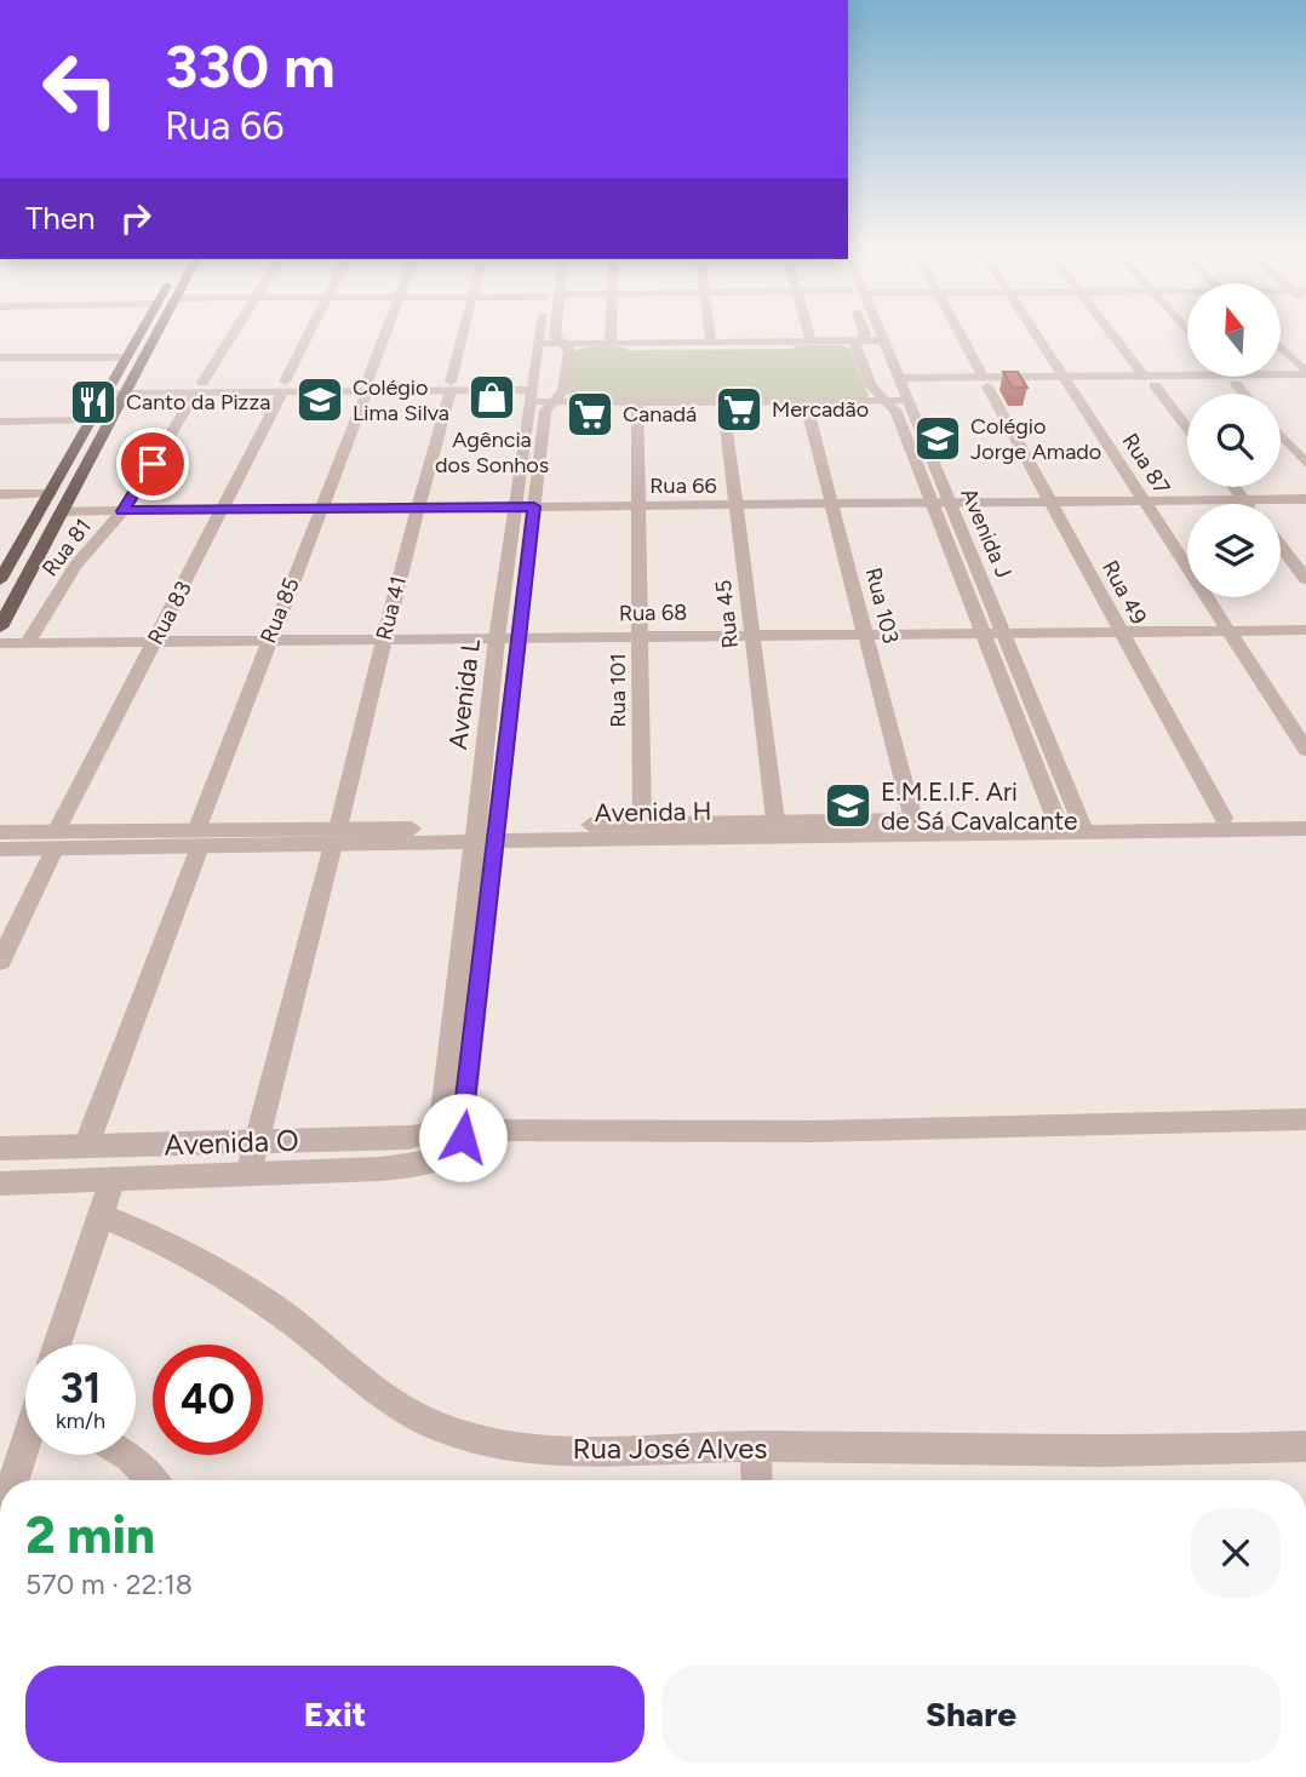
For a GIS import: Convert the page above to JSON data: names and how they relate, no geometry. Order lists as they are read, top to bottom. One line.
{"streets":{"street":["Rua 87","Rua 66","Avenida J","Rua 81","Rua 49","Rua 103","Rua 41","Rua 85","Rua 83","Rua 68","Rua 45","Rua 101","Avenida L","Avenida H","Avenida O","Rua José Alves"]},"crossings":[["Rua 87","Rua 66"],["Rua 87","Rua 68"],["Rua 66","Avenida J"],["Rua 66","Rua 81"],["Rua 66","Rua 49"],["Rua 66","Rua 103"],["Rua 66","Rua 41"],["Rua 66","Rua 85"],["Rua 66","Rua 83"],["Rua 66","Rua 45"],["Rua 66","Rua 101"],["Rua 66","Avenida L"],["Avenida J","Rua 68"],["Avenida J","Avenida H"],["Rua 81","Rua 68"],["Rua 49","Rua 68"],["Rua 49","Avenida H"],["Rua 103","Rua 68"],["Rua 103","Avenida H"],["Rua 41","Rua 68"],["Rua 41","Avenida H"],["Rua 41","Avenida O"],["Rua 85","Rua 68"],["Rua 85","Avenida H"],["Rua 85","Avenida O"],["Rua 83","Rua 68"],["Rua 83","Avenida H"],["Rua 68","Rua 45"],["Rua 68","Rua 101"],["Rua 68","Avenida L"],["Rua 45","Avenida H"],["Rua 101","Avenida H"],["Avenida L","Avenida H"],["Avenida L","Avenida O"]],"places":{"shop":["Agência dos Sonhos"],"school or university":["Colégio Lima Silva","Colégio Jorge Amado","E.M.E.I.F. Ari de Sá Cavalcante"],"restaurant":["Canto da Pizza"],"supermarket":["Mercadão","Canadá"]},"north":"top","page":{"turn":["330 m","Rua 66"],"then":"Then","speed":"31 km/h","limit":"40","heading":["2 min","570 m · 22:18"],"buttons":["Exit","Share"]}}
